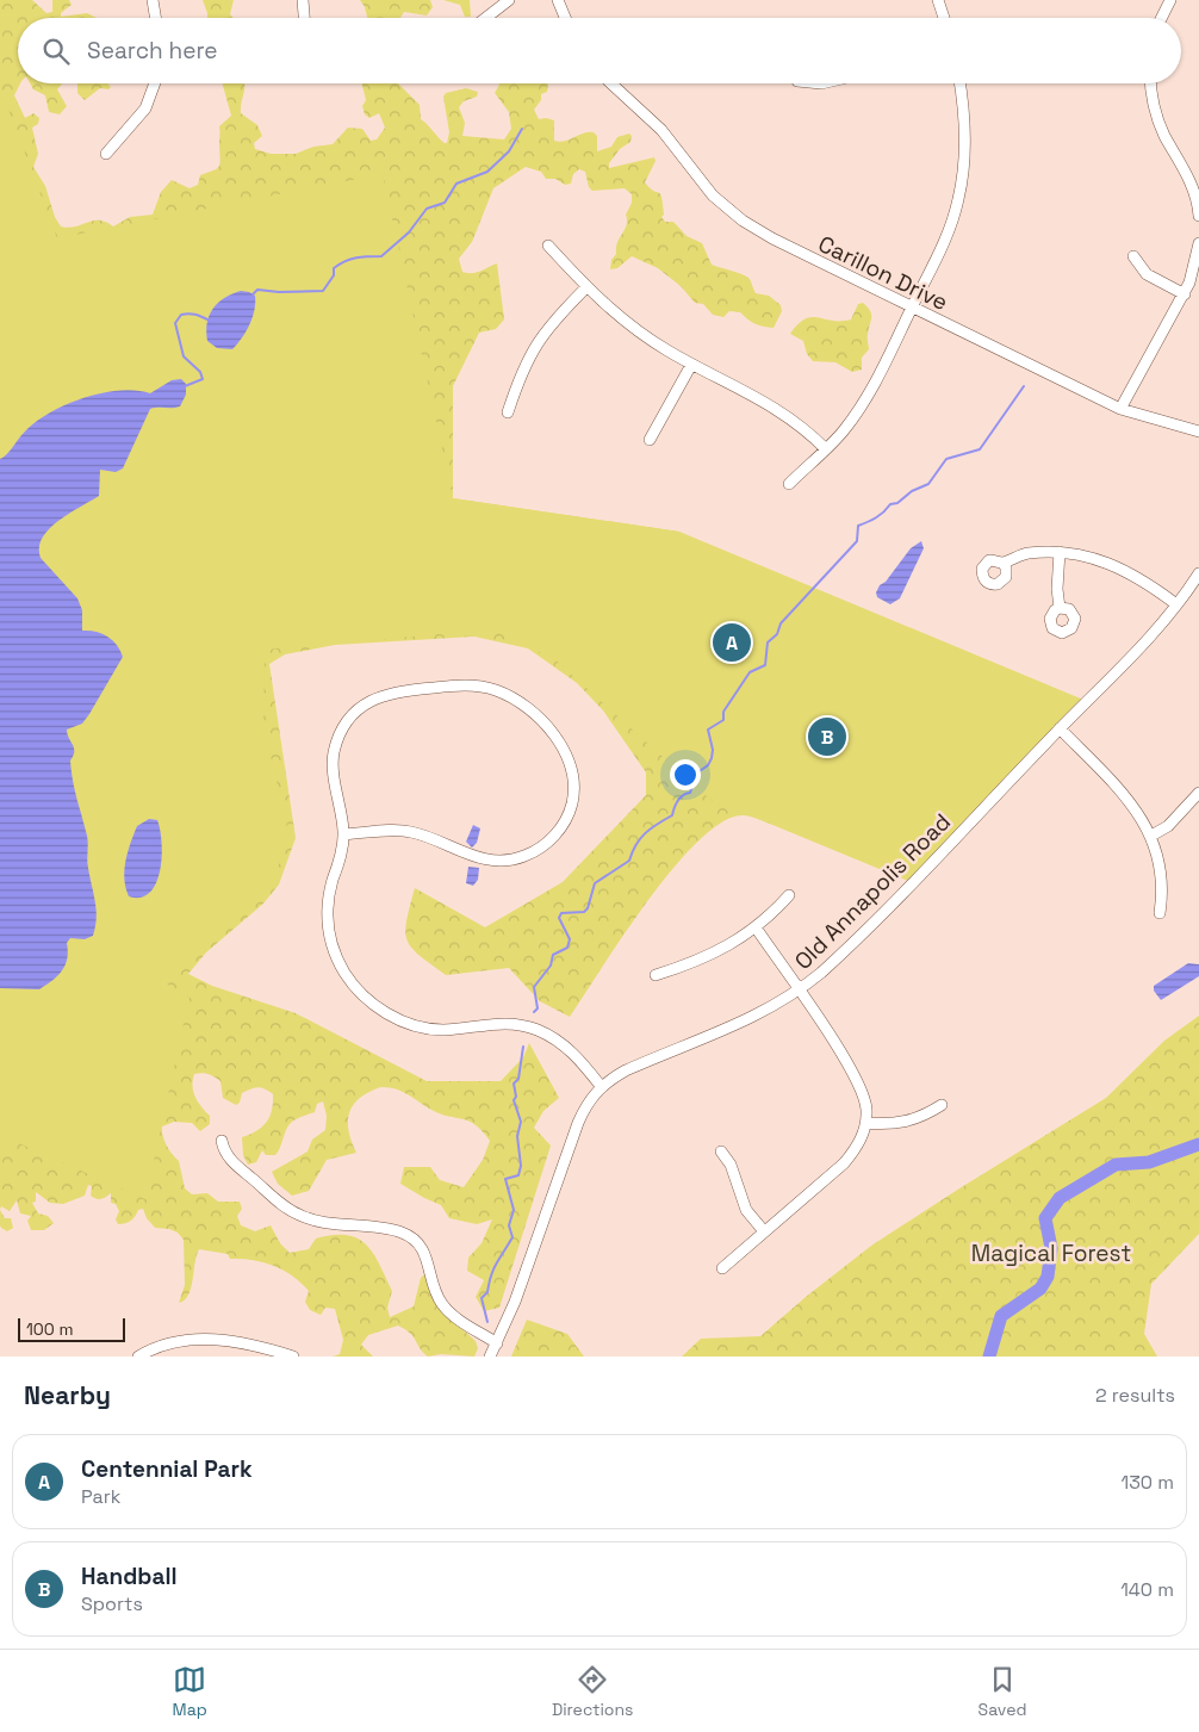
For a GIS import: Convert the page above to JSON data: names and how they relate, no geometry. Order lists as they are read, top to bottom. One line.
{"streets":{"street":["Carillon Drive","Old Annapolis Road"]},"parks":["Magical Forest"],"scale_bar":"100 m","page":{"search":"Search here","pins":["A","B"],"scale":"100 m","heading":["Nearby","2 results"],"list":[{"mark":"A","name":"Centennial Park","note":"Park","value":"130 m"},{"mark":"B","name":"Handball","note":"Sports","value":"140 m"}],"nav":["Map","Directions","Saved"]}}
